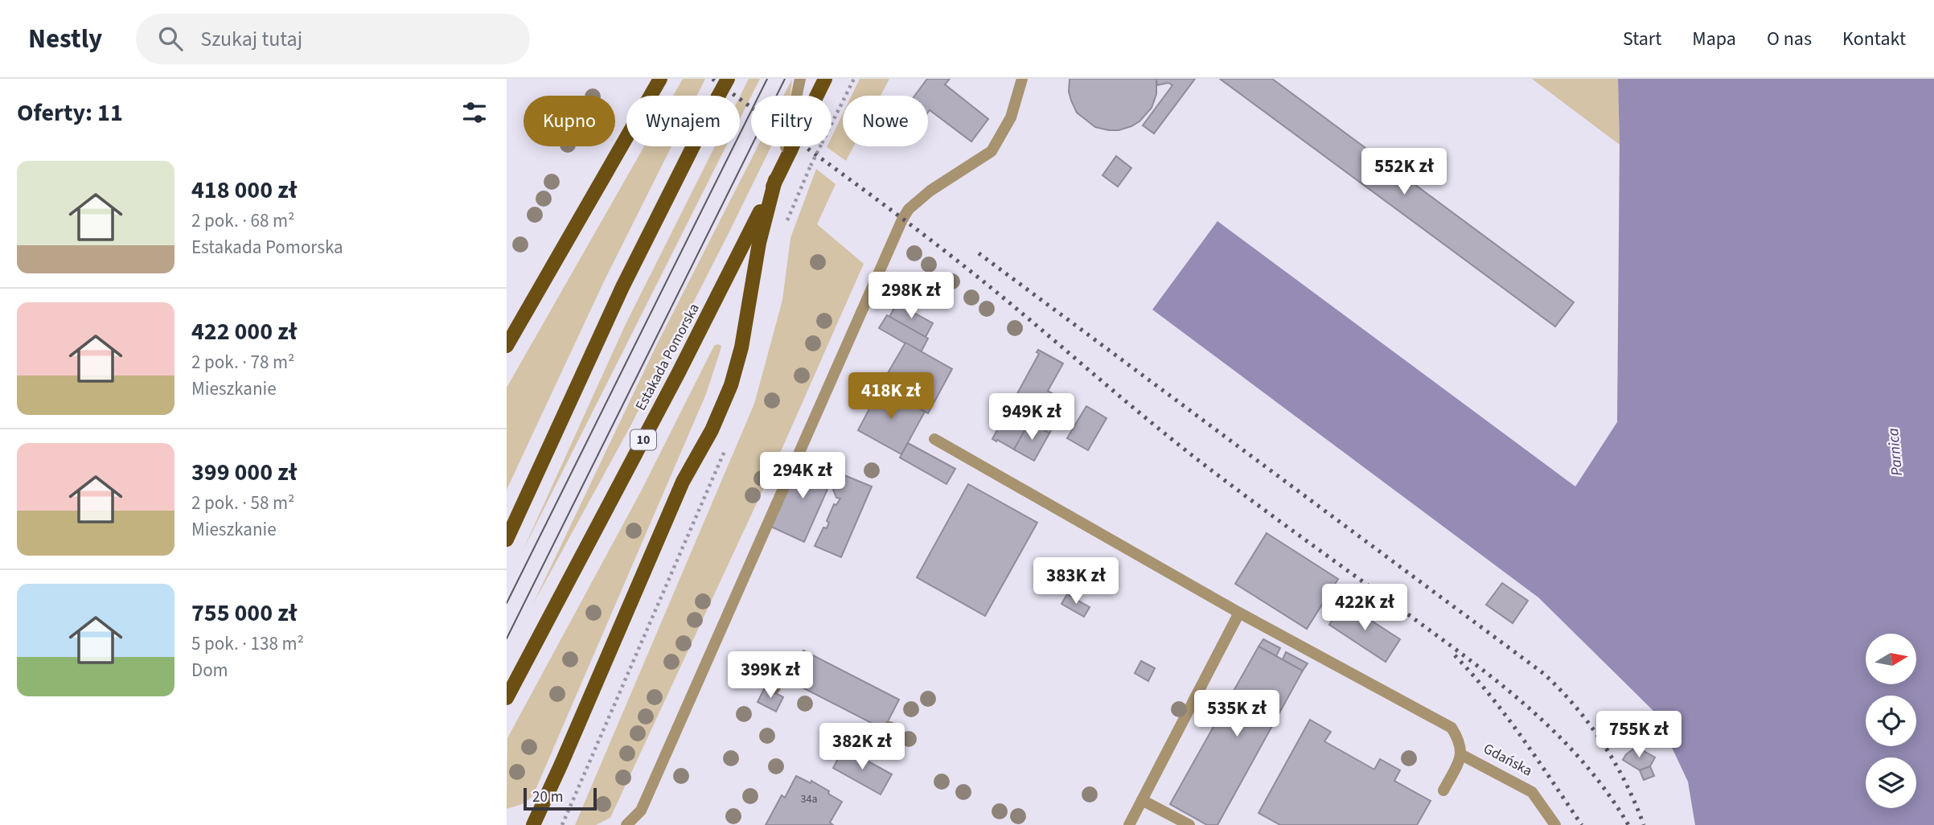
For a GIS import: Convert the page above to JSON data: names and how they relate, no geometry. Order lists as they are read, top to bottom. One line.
{"streets":{"main road":["Estakada Pomorska","10"],"lane":["Gdańska"]},"crossings":[["Estakada Pomorska","10"]],"water":["Parnica"],"house_numbers":["34a"],"scale_bar":"20 m","north":"right","page":{"header":"Nestly","search":"Szukaj tutaj","nav":["Start","Mapa","O nas","Kontakt"],"heading":"Oferty: 11","chip":["Kupno","Wynajem","Filtry","Nowe"],"list":[{"name":"418 000 zł","note":"2 pok. · 68 m² · Estakada Pomorska"},{"name":"422 000 zł","note":"2 pok. · 78 m² · Mieszkanie"},{"name":"399 000 zł","note":"2 pok. · 58 m² · Mieszkanie"},{"name":"755 000 zł","note":"5 pok. · 138 m² · Dom"}],"price":["552K zł","298K zł","418K zł","949K zł","294K zł","383K zł","422K zł","399K zł","535K zł","755K zł","382K zł"],"scale":"20 m"}}
